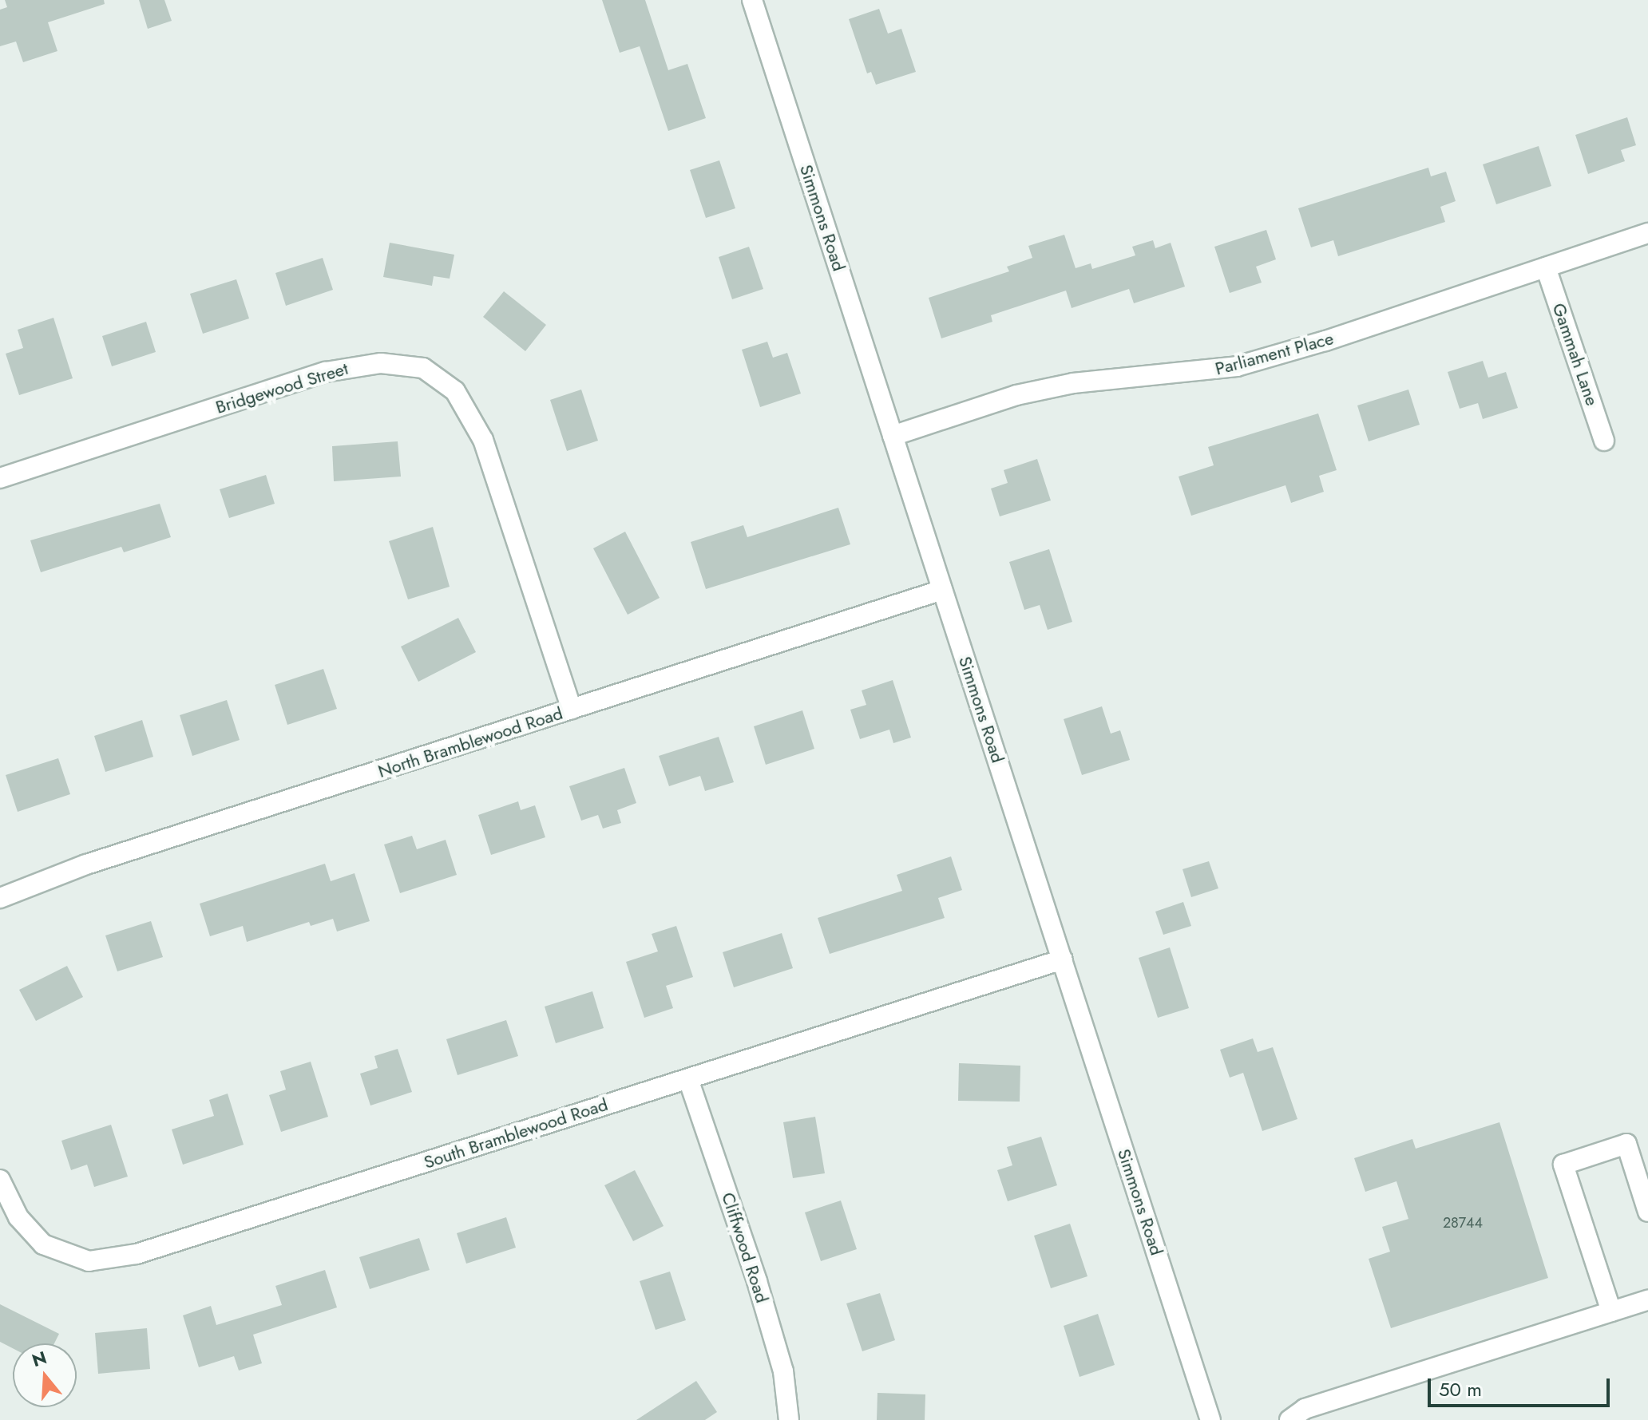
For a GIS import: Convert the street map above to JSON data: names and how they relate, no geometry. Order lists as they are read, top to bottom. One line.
{"streets":{"street":["Simmons Road","Parliament Place","Gammah Lane","Bridgewood Street","North Bramblewood Road","South Bramblewood Road","Cliffwood Road"]},"crossings":[["Simmons Road","Parliament Place"],["Simmons Road","North Bramblewood Road"],["Simmons Road","South Bramblewood Road"],["Parliament Place","Gammah Lane"],["Bridgewood Street","North Bramblewood Road"],["South Bramblewood Road","Cliffwood Road"]],"house_numbers":["28744"],"scale_bar":"50 m","north":"top"}
